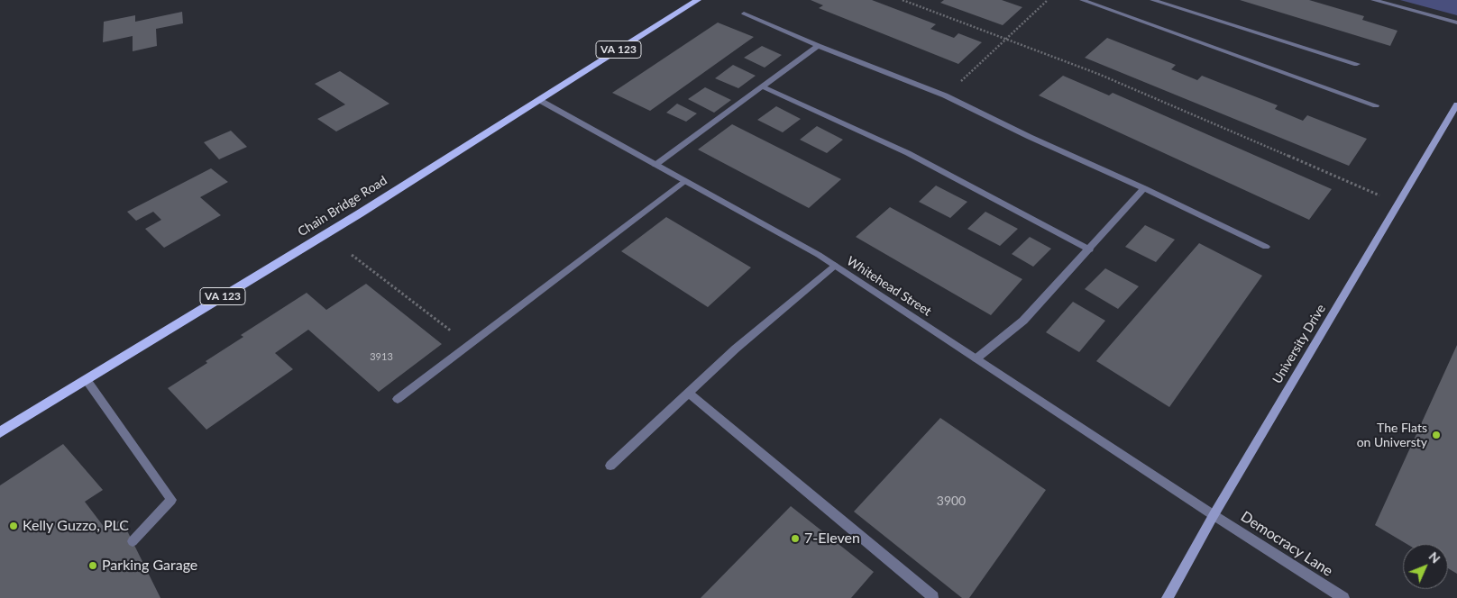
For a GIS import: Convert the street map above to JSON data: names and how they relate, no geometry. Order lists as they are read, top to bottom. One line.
{"streets":{"main road":["VA 123","Chain Bridge Road"],"street":["Whitehead Street","University Drive","Democracy Lane"]},"crossings":[["Chain Bridge Road","Whitehead Street"],["Whitehead Street","University Drive"],["Whitehead Street","Democracy Lane"],["University Drive","Democracy Lane"]],"places":["The Flats on Universty","Kelly Guzzo, PLC","7-Eleven","Parking Garage"],"house_numbers":["3913","3900"],"north":"top right"}
